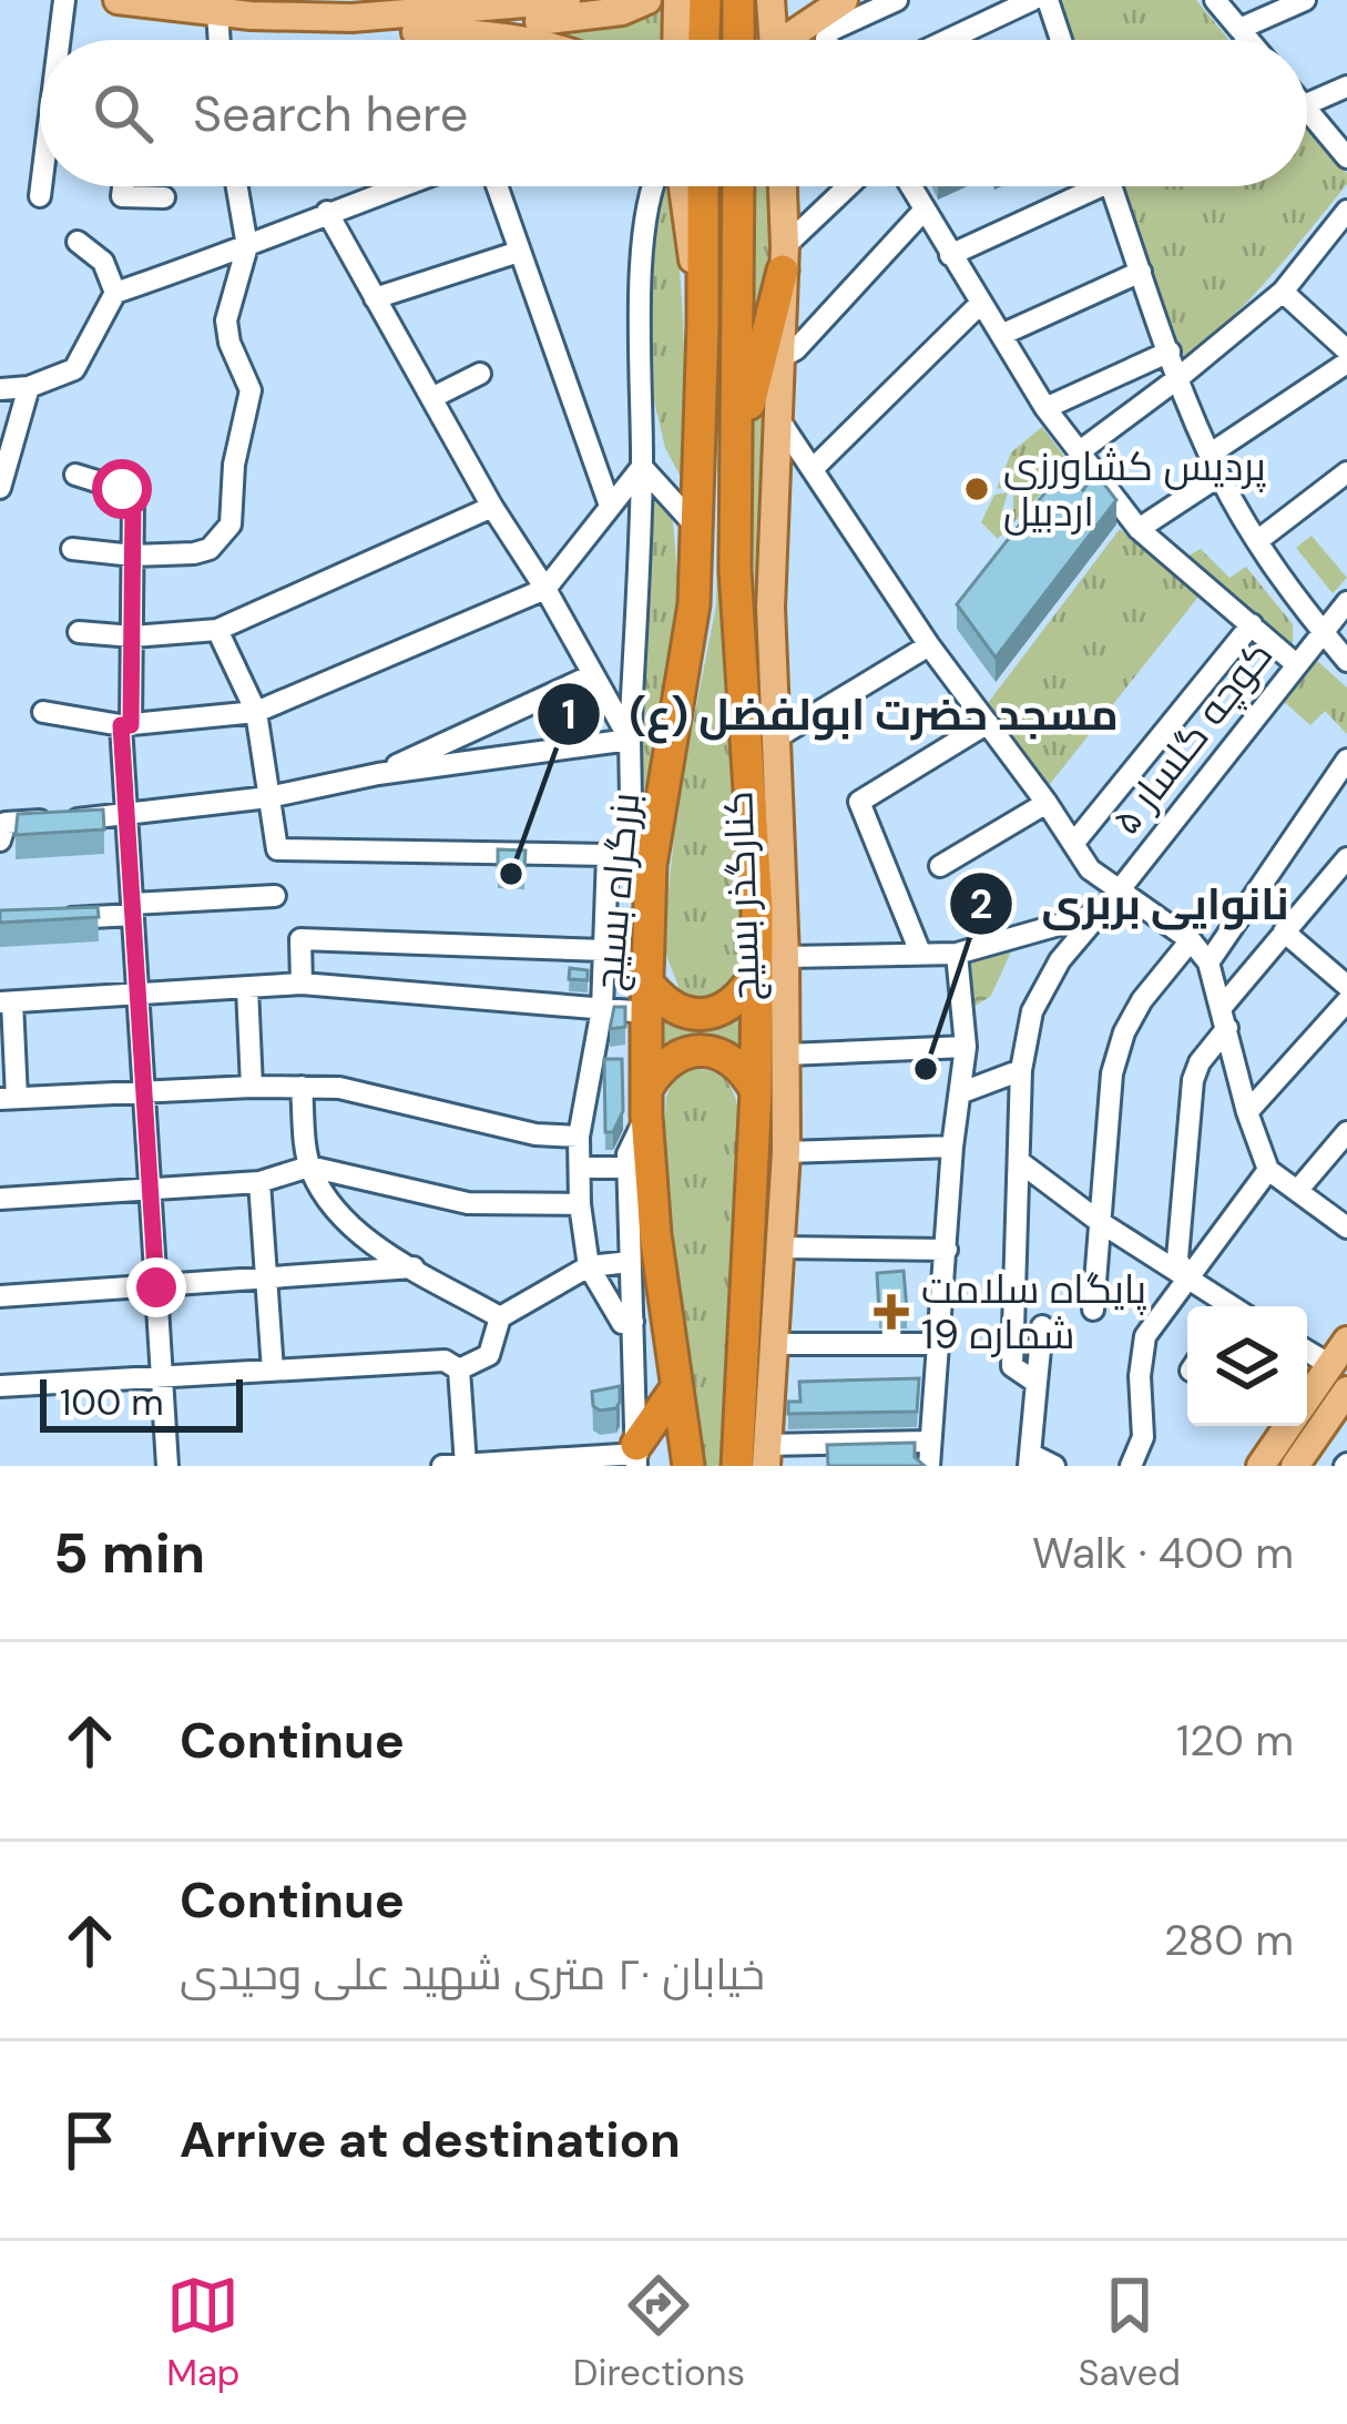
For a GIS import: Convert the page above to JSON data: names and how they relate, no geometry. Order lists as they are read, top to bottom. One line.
{"streets":{"highway":["بزرگراه بسیج"],"main road":["کنارگذر بسیج"],"street":["کوچه گلسار ۵"]},"places":{"other":["پردیس کشاورزی اردبیل","مسجد حضرت ابولفضل (ع)","نانوایی بربری"],"health":["پایگاه سلامت شماره 19"]},"scale_bar":"100 m","page":{"search":"Search here","scale":"100 m","heading":["5 min","Walk · 400 m"],"list":[["Continue","120 m"],["Continue","خیابان ۲۰ متری شهید علی وحیدی","280 m"],"Arrive at destination"],"nav":["Map","Directions","Saved"]}}
